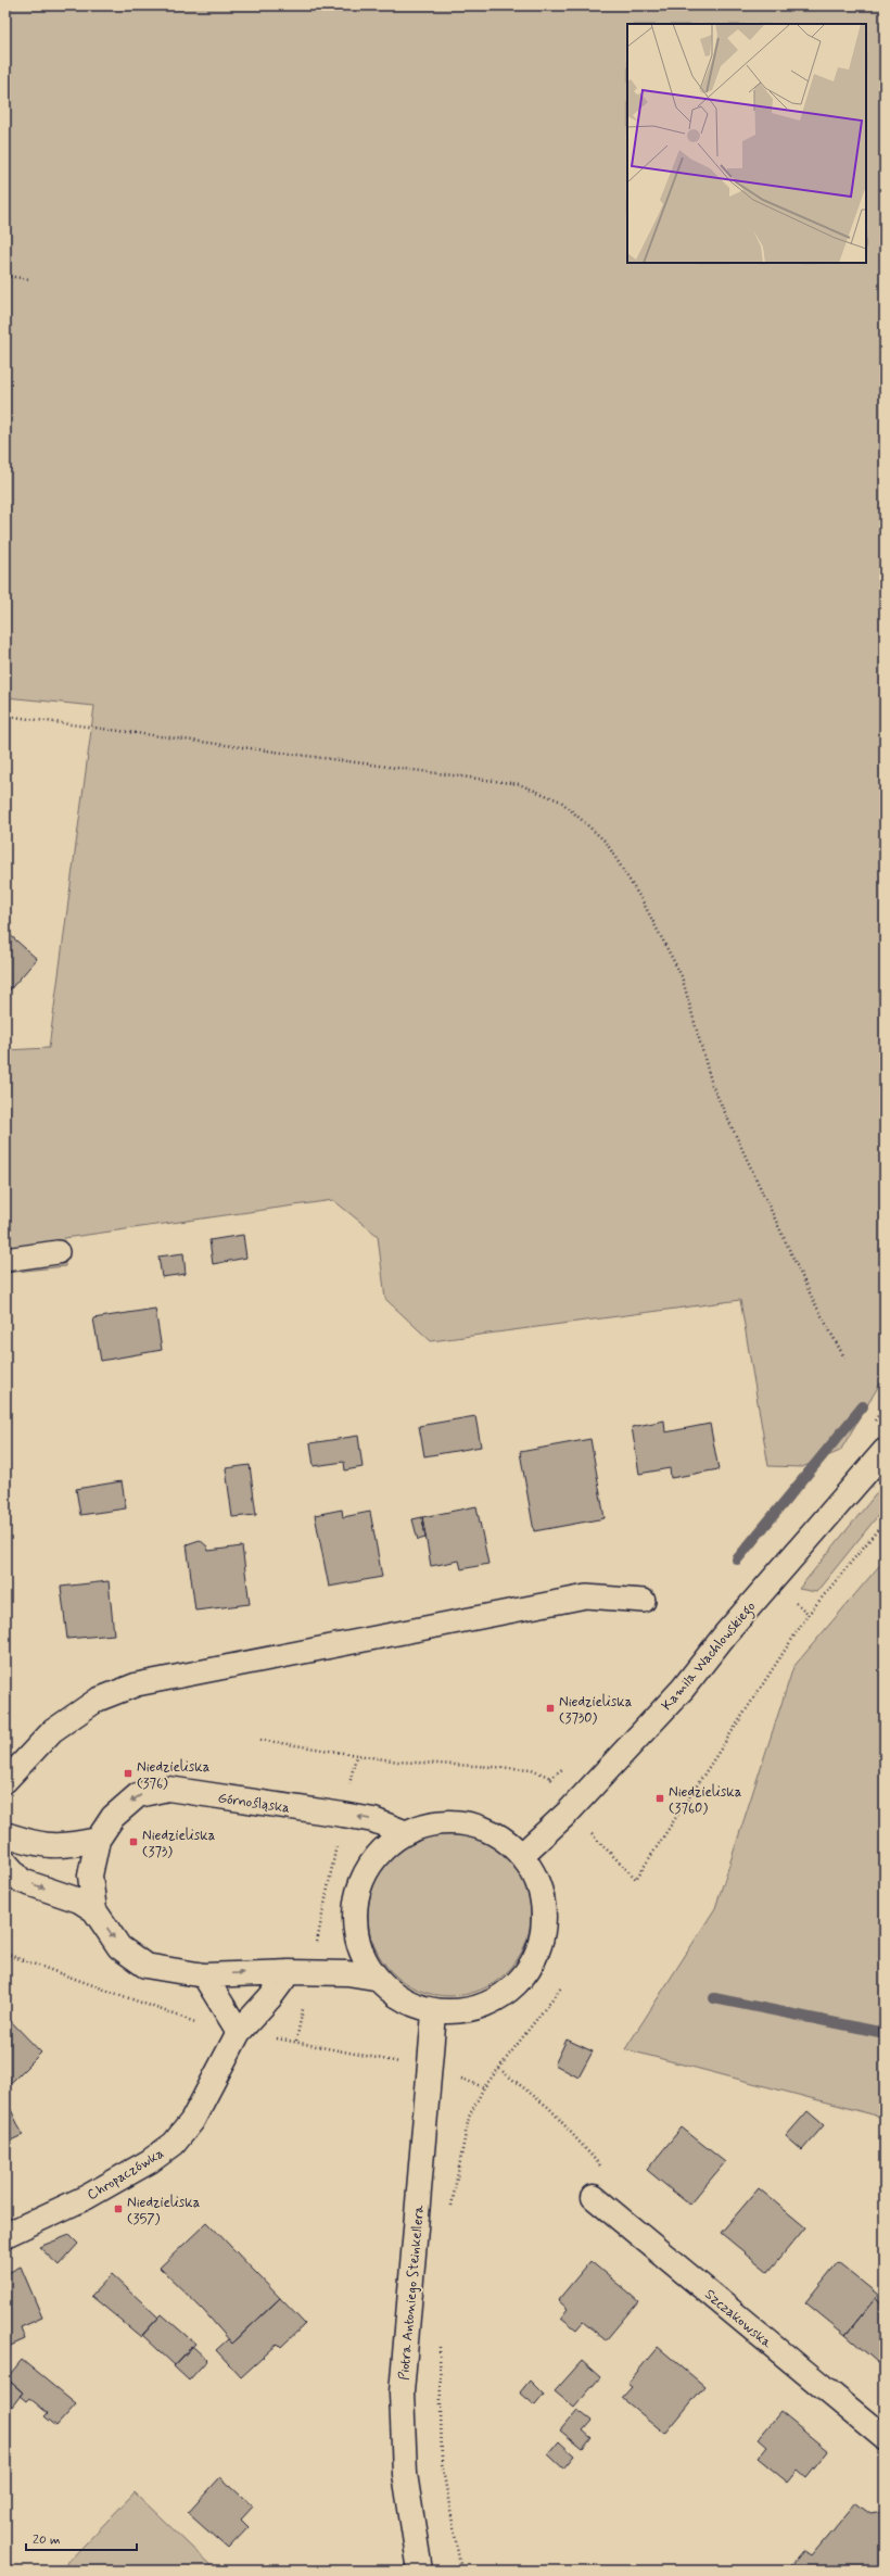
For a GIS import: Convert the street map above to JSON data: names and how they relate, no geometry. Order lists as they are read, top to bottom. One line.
{"streets":{"street":["Kamila Wachlowskiego","Górnośląska","Chropaczówka","Piotra Antoniego Steinkellera","Szczakowska"]},"crossings":[["Górnośląska","Chropaczówka"]],"places":{"transit":["Niedzieliska (3730)","Niedzieliska (376)","Niedzieliska (3760)","Niedzieliska (373)","Niedzieliska (357)"]},"scale_bar":"20 m"}
